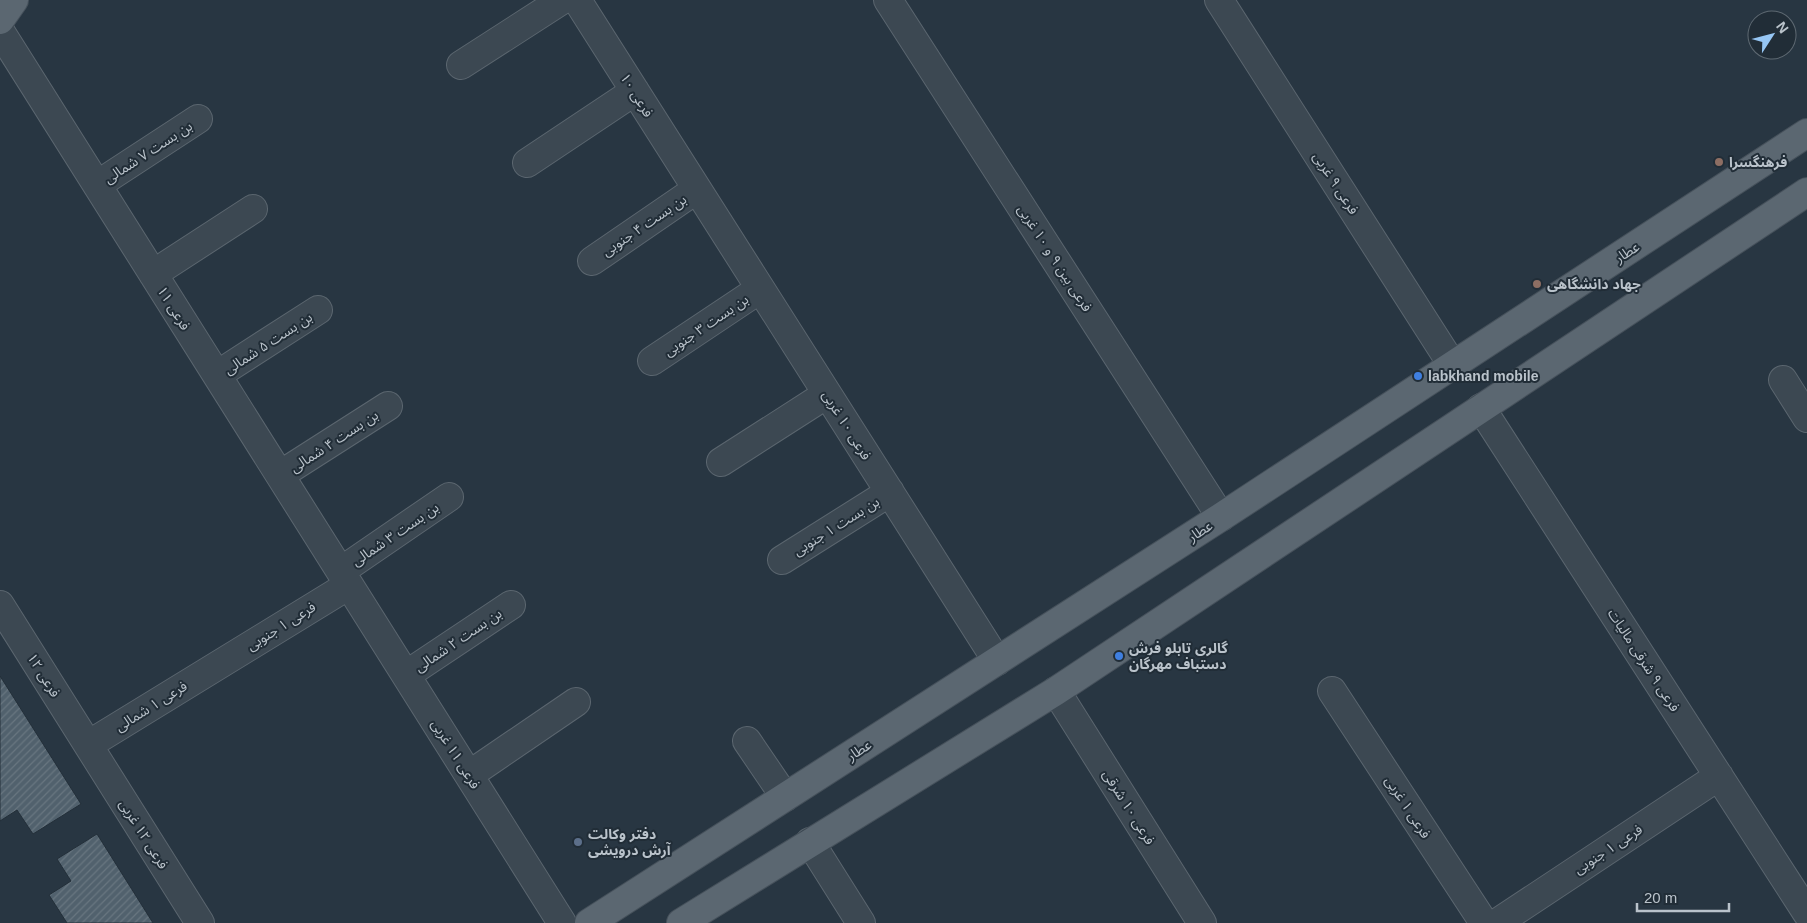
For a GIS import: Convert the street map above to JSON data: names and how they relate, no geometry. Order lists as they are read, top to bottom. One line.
{"streets":{"main road":["عطار"],"street":["فرعی ۱۰","بن بست ۷ شمالی","فرعی ۹ غربی","بن بست ۴ جنوبی","فرعی بین ۹ و ۱۰ غربی","فرعی ۱۱","بن بست ۳ جنوبی","بن بست ۵ شمالی","فرعی ۱۰ غربی","بن بست ۴ شمالی","بن بست ۱ جنوبی","بن بست ۳ شمالی","فرعی ۱ جنوبی","بن بست ۲ شمالی","فرعی ۹ شرقی مالیات","فرعی ۱۲","فرعی ۱ شمالی","فرعی ۱۱ غربی","فرعی ۱۰ شرقی","فرعی ۱ غربی","فرعی ۱۲ غربی"]},"crossings":[["فرعی ۱۰","بن بست ۴ جنوبی"],["فرعی ۱۰","فرعی ۱۰ غربی"],["بن بست ۷ شمالی","فرعی ۱۱"],["فرعی ۹ غربی","عطار"],["بن بست ۴ جنوبی","فرعی ۱۰ غربی"],["عطار","فرعی بین ۹ و ۱۰ غربی"],["عطار","فرعی ۱۰ غربی"],["فرعی ۱۱","بن بست ۵ شمالی"],["فرعی ۱۱","بن بست ۴ شمالی"],["فرعی ۱۱","بن بست ۳ شمالی"],["فرعی ۱۱","فرعی ۱ جنوبی"],["فرعی ۱۱","فرعی ۱۱ غربی"],["بن بست ۳ جنوبی","فرعی ۱۰ غربی"],["فرعی ۱۰ غربی","بن بست ۱ جنوبی"],["بن بست ۳ شمالی","فرعی ۱ جنوبی"],["بن بست ۳ شمالی","فرعی ۱۱ غربی"],["فرعی ۱ جنوبی","فرعی ۹ شرقی مالیات"],["فرعی ۱ جنوبی","فرعی ۱ شمالی"],["فرعی ۱ جنوبی","فرعی ۱۱ غربی"],["بن بست ۲ شمالی","فرعی ۱۱ غربی"],["فرعی ۱۲","فرعی ۱ شمالی"],["فرعی ۱۲","فرعی ۱۲ غربی"],["فرعی ۱ شمالی","فرعی ۱۲ غربی"]],"places":["فرهنگسرا","جهاد دانشگاهی","labkhand mobile","گالری تابلو فرش دستباف مهرگان","دفتر وکالت آرش درویشی"],"scale_bar":"20 m","north":"top right"}
